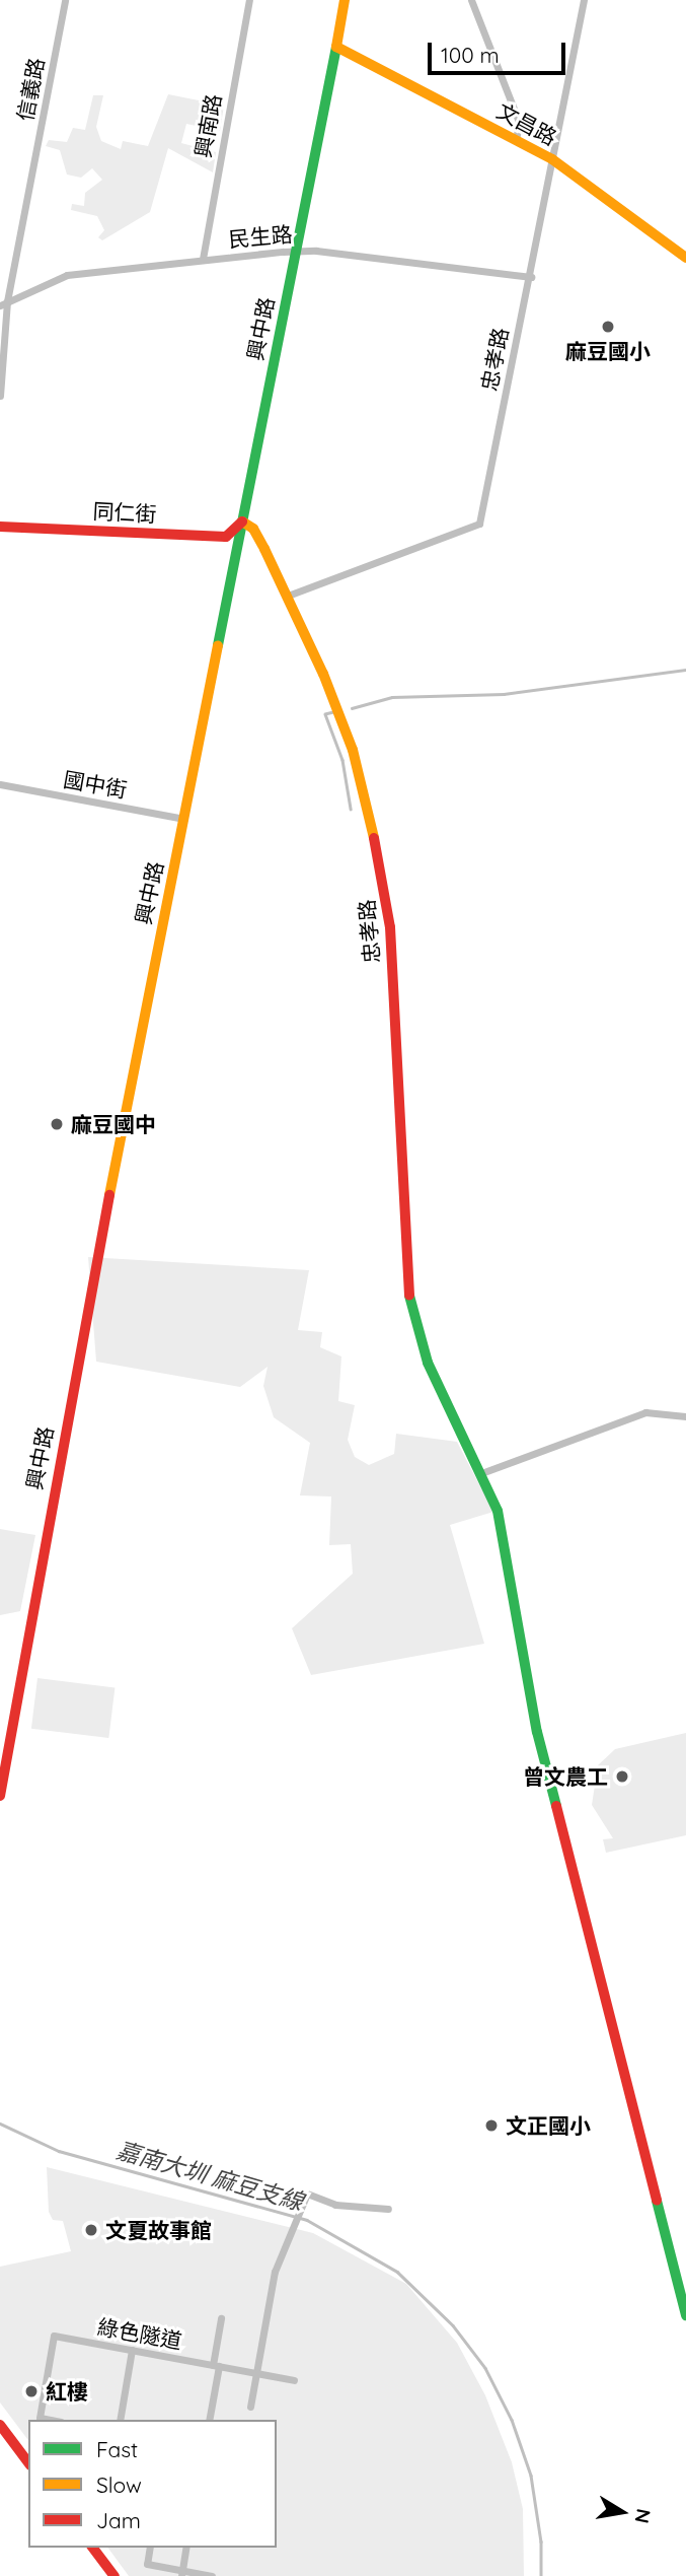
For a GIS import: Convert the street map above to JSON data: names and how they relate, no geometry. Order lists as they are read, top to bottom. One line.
{"streets":{"main road":["文昌路","興中路","忠孝路","同仁街"],"street":["信義路","興南路","民生路","國中街","綠色隧道"]},"crossings":[["信義路","民生路"],["文昌路","興中路"],["文昌路","忠孝路"],["興南路","民生路"],["民生路","興中路"],["民生路","忠孝路"],["興中路","忠孝路"],["興中路","同仁街"],["興中路","國中街"],["忠孝路","同仁街"]],"water":["嘉南大圳 麻豆支線"],"places":["麻豆國小","麻豆國中","曾文農工","文正國小","文夏故事館","紅樓"],"legend":["Fast","Slow","Jam"],"scale_bar":"100 m","north":"right"}
